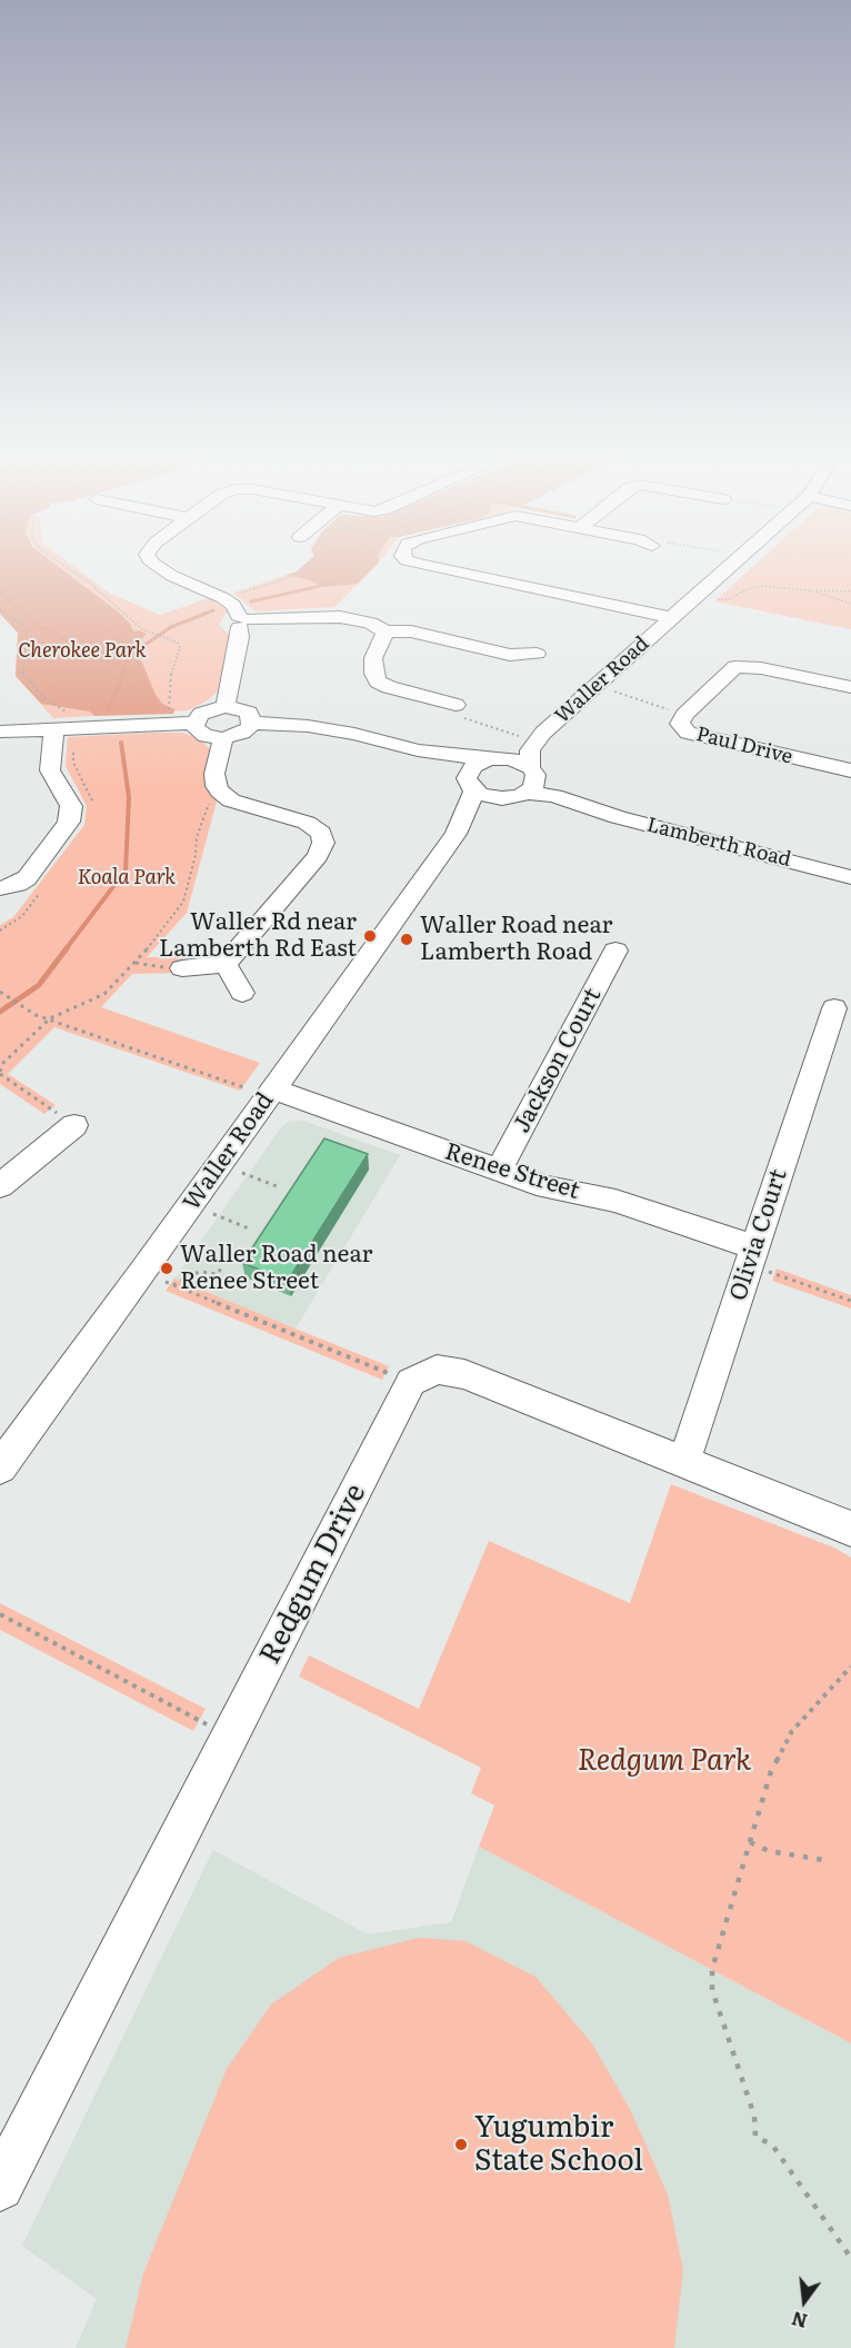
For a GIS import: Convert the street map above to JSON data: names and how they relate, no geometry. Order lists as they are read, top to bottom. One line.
{"streets":{"street":["Waller Road","Paul Drive","Lamberth Road","Jackson Court","Renee Street","Olivia Court","Redgum Drive"]},"crossings":[["Waller Road","Lamberth Road"],["Waller Road","Renee Street"],["Jackson Court","Renee Street"],["Renee Street","Olivia Court"]],"parks":["Cherokee Park","Koala Park","Redgum Park"],"places":["Waller Rd near Lamberth Rd East","Waller Road near Lamberth Road","Waller Road near Renee Street","Yugumbir State School"],"north":"bottom"}
